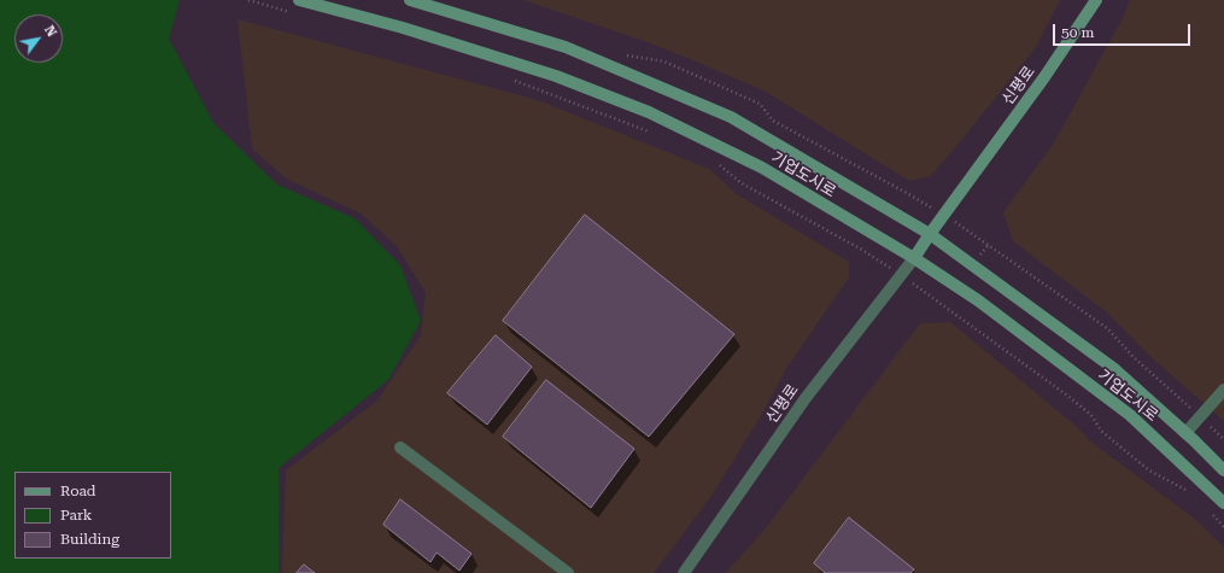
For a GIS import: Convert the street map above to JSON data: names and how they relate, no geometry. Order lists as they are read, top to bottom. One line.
{"streets":{"street":["신평로","기업도시로"]},"crossings":[["신평로","기업도시로"]],"legend":["Road","Park","Building"],"scale_bar":"50 m","north":"top right"}
